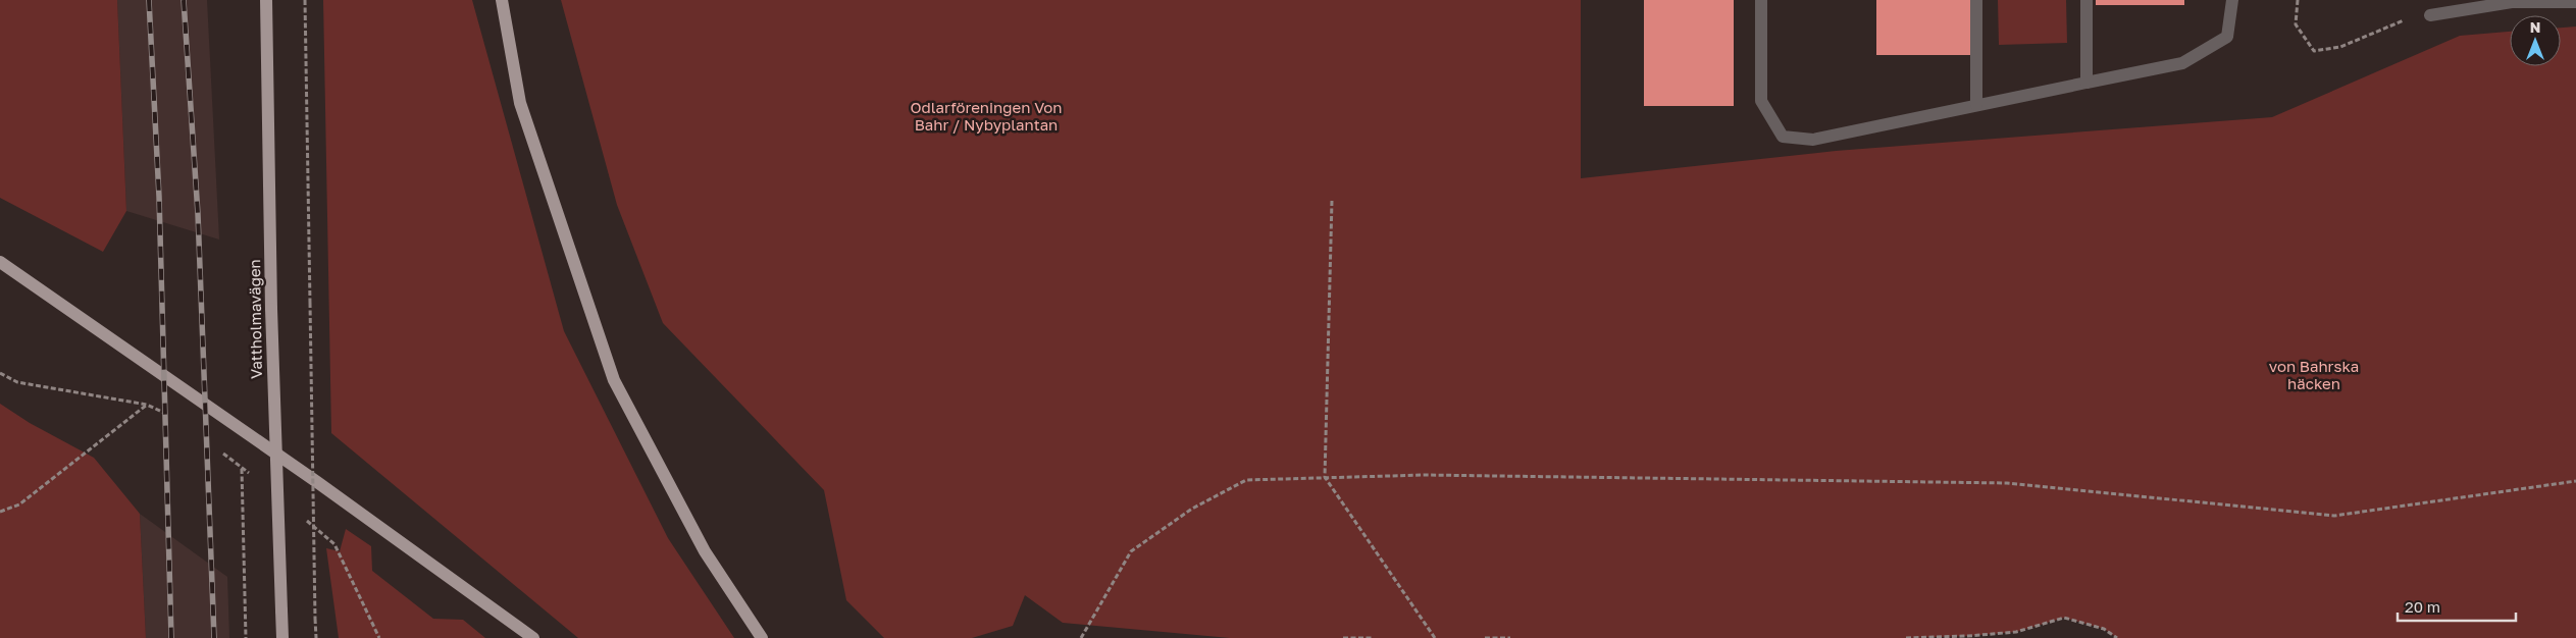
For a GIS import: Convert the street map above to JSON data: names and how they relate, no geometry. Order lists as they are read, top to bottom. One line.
{"streets":{"main road":["Vattholmavägen"]},"parks":["Odlarföreningen Von Bahr / Nybyplantan","von Bahrska häcken"],"scale_bar":"20 m","north":"top"}
